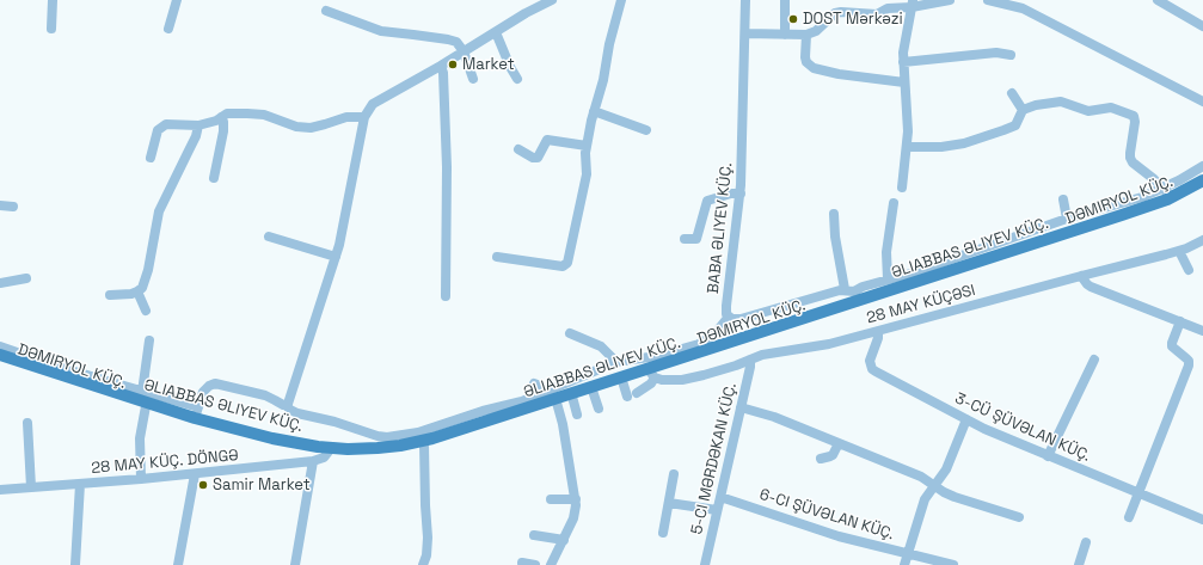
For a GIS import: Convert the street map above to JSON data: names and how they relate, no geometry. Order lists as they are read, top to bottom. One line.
{"streets":{"main road":["DƏMIRYOL KÜÇ.","ƏLIABBAS ƏLIYEV KÜÇ."],"street":["BABA ƏLIYEV KÜÇ.","28 MAY KÜÇƏSI","3-CÜ ŞÜVƏLAN KÜÇ.","5-CI MƏRDƏKAN KÜÇ.","28 MAY KÜÇ. DÖNGƏ"]},"crossings":[["DƏMIRYOL KÜÇ.","BABA ƏLIYEV KÜÇ."],["DƏMIRYOL KÜÇ.","ƏLIABBAS ƏLIYEV KÜÇ."],["DƏMIRYOL KÜÇ.","28 MAY KÜÇƏSI"],["DƏMIRYOL KÜÇ.","28 MAY KÜÇ. DÖNGƏ"],["BABA ƏLIYEV KÜÇ.","ƏLIABBAS ƏLIYEV KÜÇ."],["ƏLIABBAS ƏLIYEV KÜÇ.","28 MAY KÜÇƏSI"],["28 MAY KÜÇƏSI","3-CÜ ŞÜVƏLAN KÜÇ."],["28 MAY KÜÇƏSI","5-CI MƏRDƏKAN KÜÇ."]],"places":["DOST Mərkəzi","Market","Samir Market"]}
